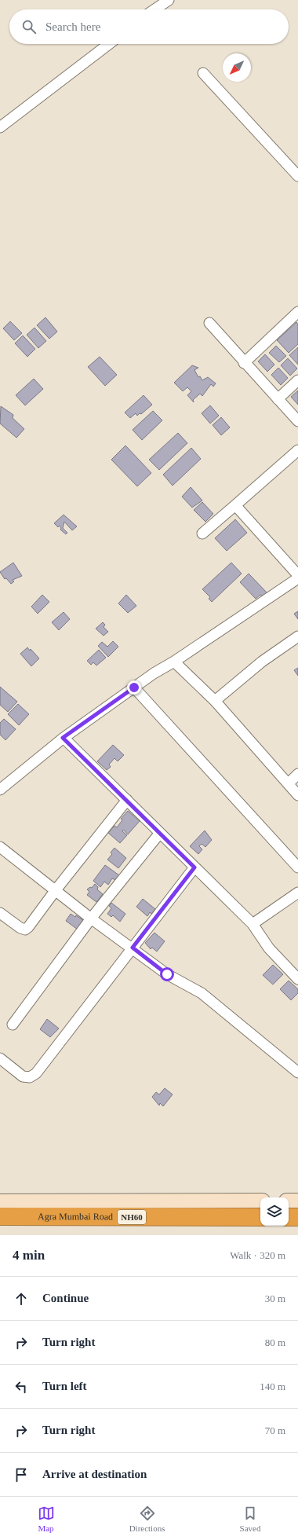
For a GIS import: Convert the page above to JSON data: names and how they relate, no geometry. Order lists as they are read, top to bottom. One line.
{"streets":{"highway":["Agra Mumbai Road","NH60"]},"north":"bottom left","page":{"search":"Search here","heading":["4 min","Walk · 320 m"],"list":[["Continue","30 m"],["Turn right","80 m"],["Turn left","140 m"],["Turn right","70 m"],"Arrive at destination"],"nav":["Map","Directions","Saved"]}}
